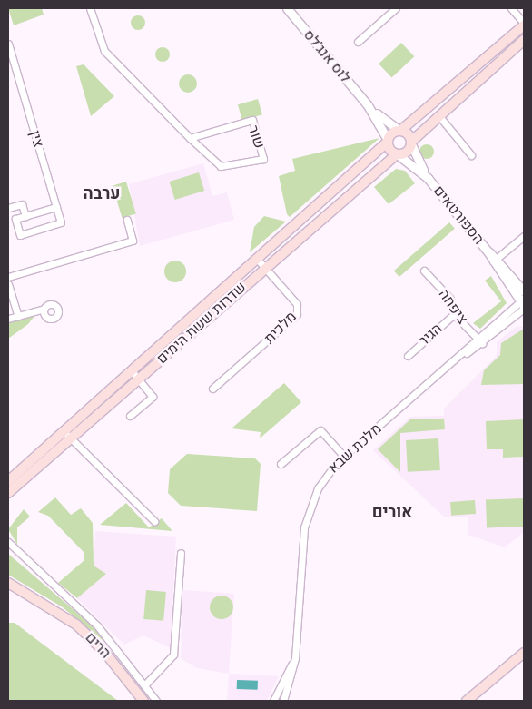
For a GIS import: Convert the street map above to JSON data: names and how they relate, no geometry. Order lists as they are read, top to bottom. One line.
{"streets":{"main road":["שדרות ששת הימים","הרים"],"street":["לוס אנג'לס","שור","צין","הספורטאים","ציפחה","מלכית","הגיר","מלכת שבא"]},"crossings":[["לוס אנג'לס","שדרות ששת הימים"],["הספורטאים","שדרות ששת הימים"],["הספורטאים","מלכת שבא"],["ציפחה","הגיר"],["ציפחה","מלכת שבא"],["שדרות ששת הימים","מלכית"]],"districts":["ערבה","אורים"]}
